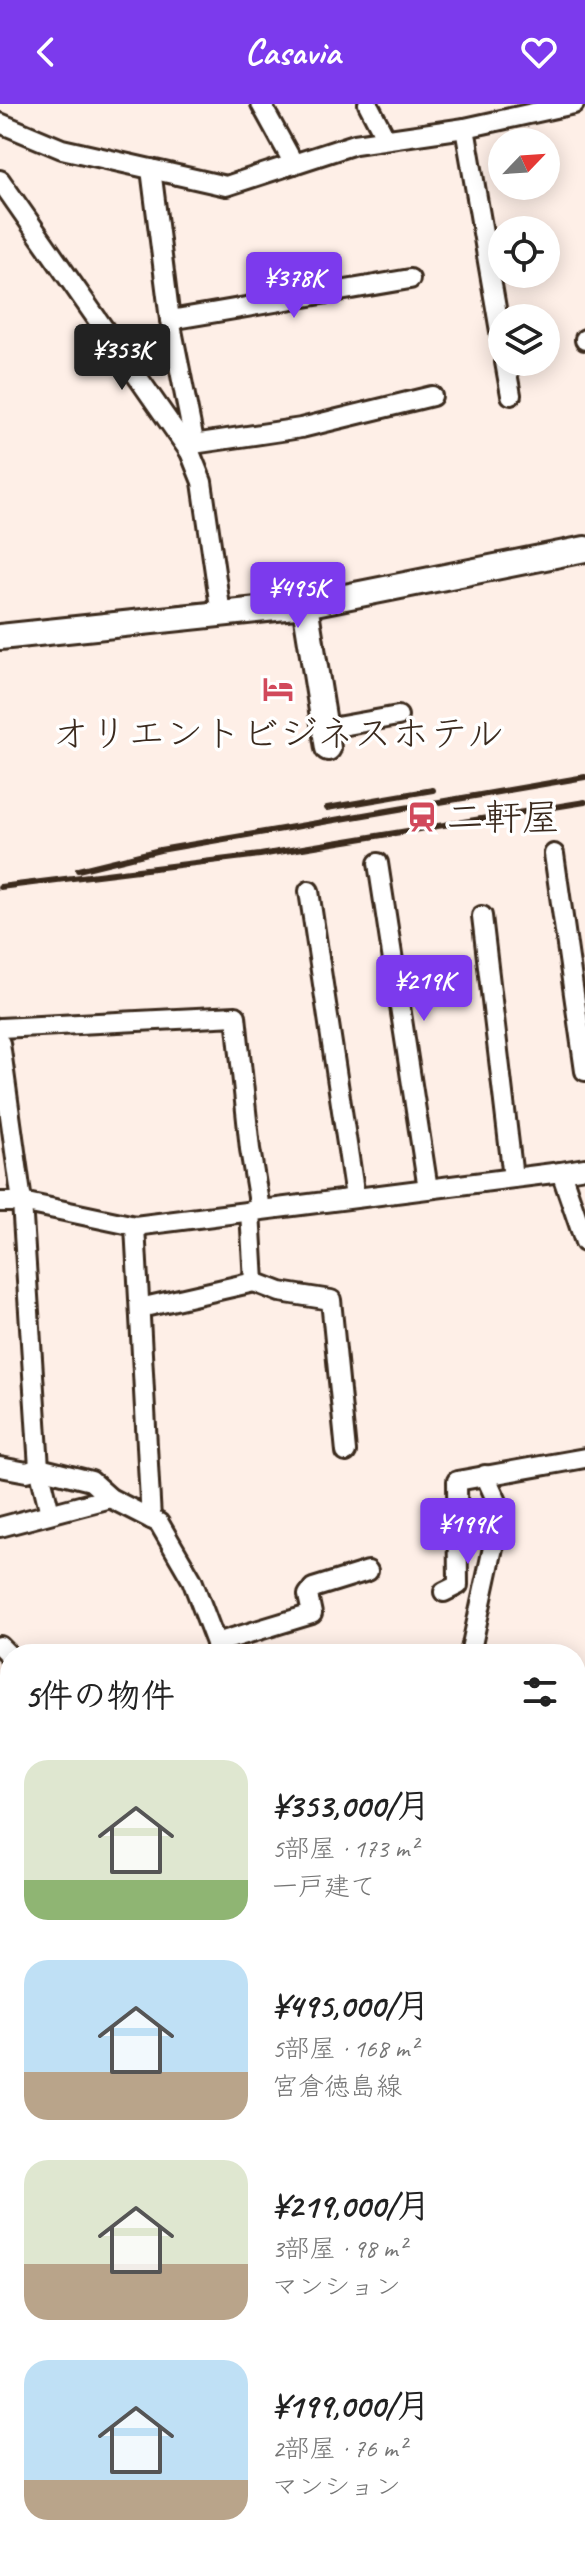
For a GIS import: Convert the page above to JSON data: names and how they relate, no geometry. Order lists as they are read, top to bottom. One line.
{"places":{"hotel":["オリエントビジネスホテル"],"station":["二軒屋"]},"north":"top right","page":{"header":"Casavia","price":["¥378K","¥353K","¥495K","¥219K","¥199K"],"heading":"5件の物件","list":[{"name":"¥353,000/月","note":"5部屋 · 173 m² · 一戸建て"},{"name":"¥495,000/月","note":"5部屋 · 168 m² · 宮倉徳島線"},{"name":"¥219,000/月","note":"3部屋 · 98 m² · マンション"},{"name":"¥199,000/月","note":"2部屋 · 76 m² · マンション"}]}}
